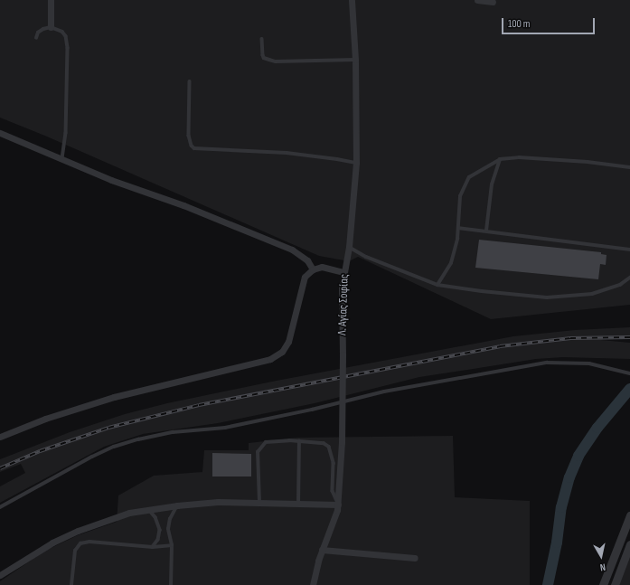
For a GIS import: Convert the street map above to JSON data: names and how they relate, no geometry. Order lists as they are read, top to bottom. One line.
{"streets":{"street":["Λ. Αγίας Σοφίας"]},"scale_bar":"100 m","north":"bottom"}
